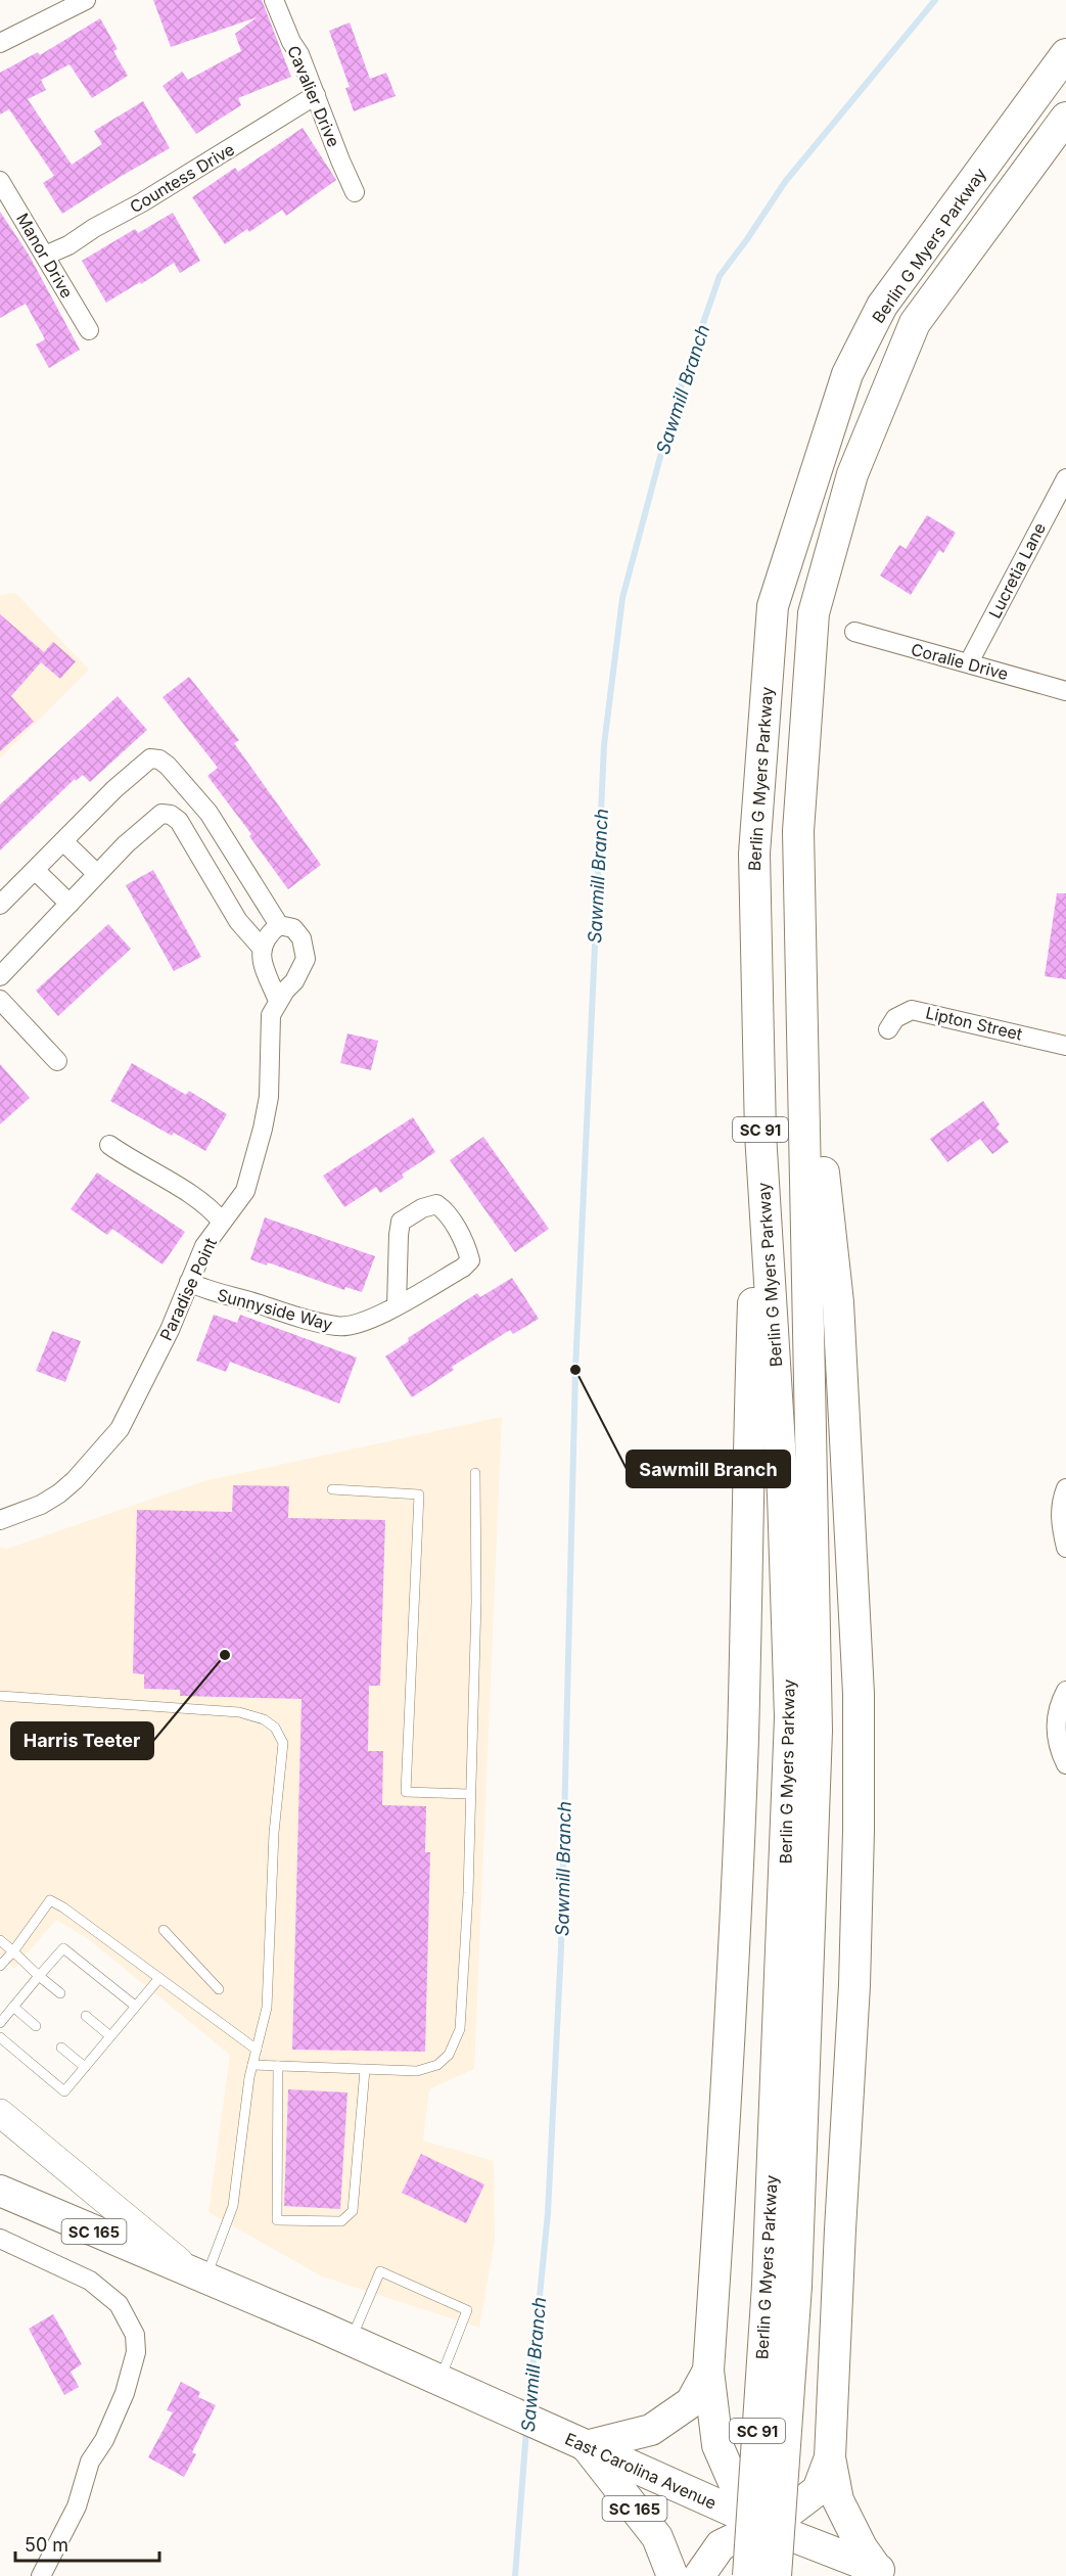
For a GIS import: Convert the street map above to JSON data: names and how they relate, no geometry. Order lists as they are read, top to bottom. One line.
{"streets":{"main road":["Berlin G Myers Parkway","SC 91","SC 165","East Carolina Avenue"],"street":["Cavalier Drive","Countess Drive","Manor Drive","Lucretia Lane","Coralie Drive","Lipton Street","Paradise Point","Sunnyside Way"]},"crossings":[["Cavalier Drive","Countess Drive"],["Countess Drive","Manor Drive"],["Lucretia Lane","Coralie Drive"],["Paradise Point","Sunnyside Way"],["SC 165","East Carolina Avenue"]],"water":["Sawmill Branch"],"places":["Sawmill Branch","Harris Teeter"],"scale_bar":"50 m"}
